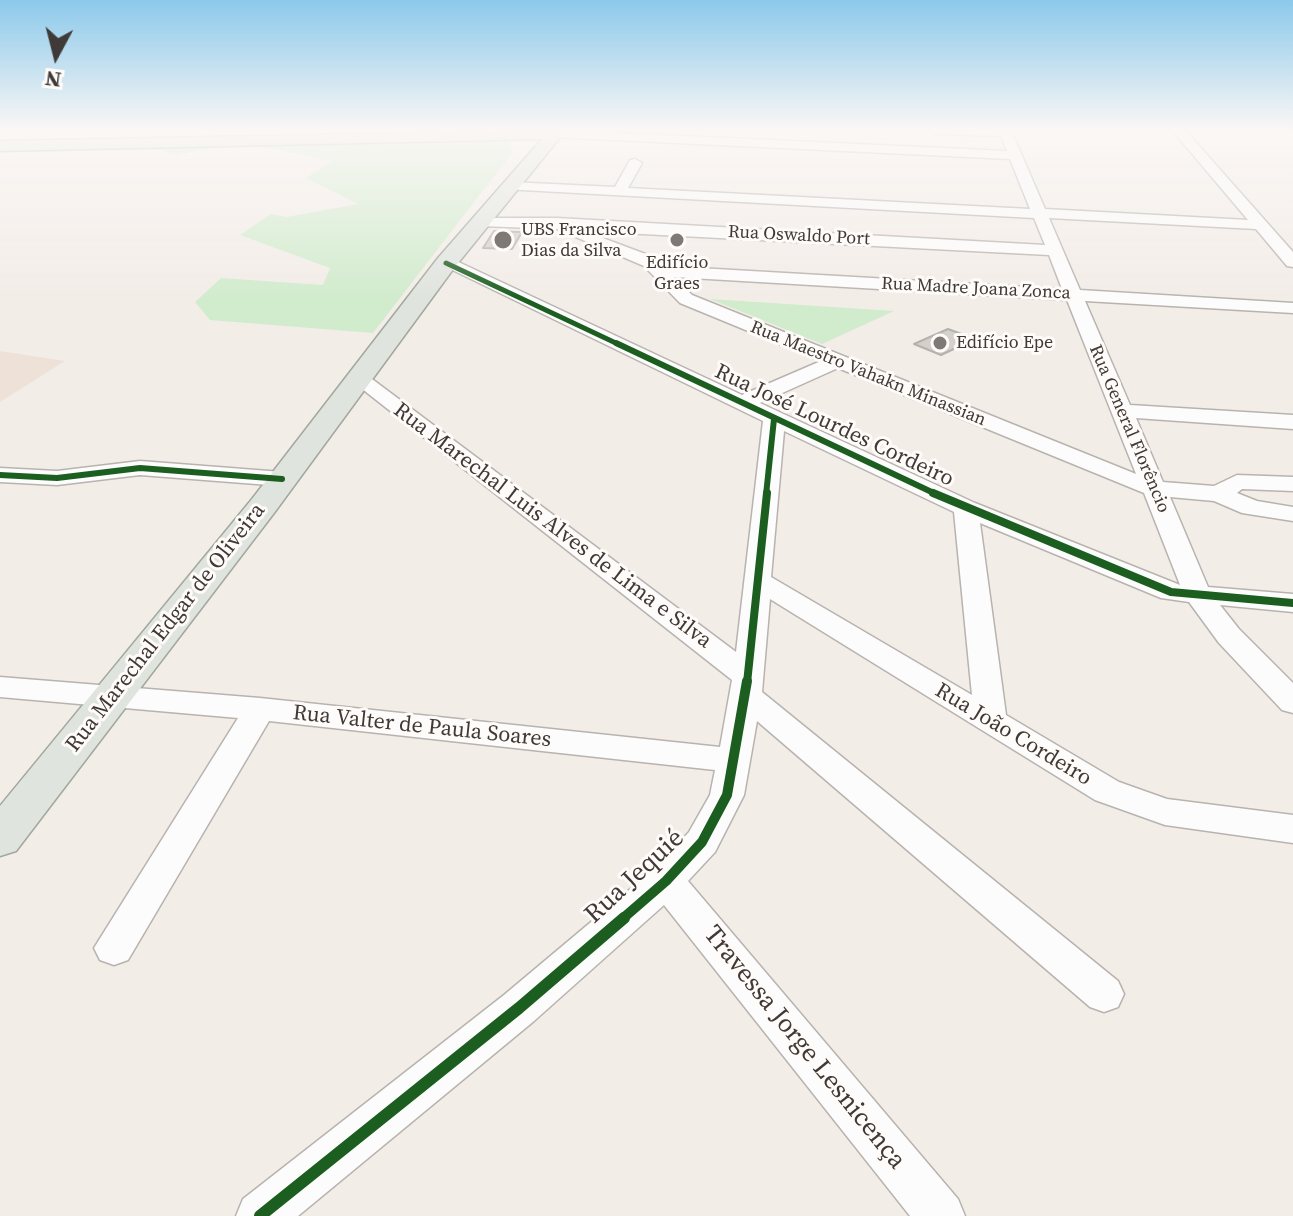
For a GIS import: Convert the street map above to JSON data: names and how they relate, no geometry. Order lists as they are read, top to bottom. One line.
{"streets":{"main road":["Rua Marechal Edgar de Oliveira"],"street":["Rua Oswaldo Port","Rua Madre Joana Zonca","Rua Maestro Vahakn Minassian","Rua José Lourdes Cordeiro","Rua General Florêncio","Rua Marechal Luis Alves de Lima e Silva","Rua Valter de Paula Soares","Rua João Cordeiro","Rua Jequié","Travessa Jorge Lesnicença"]},"crossings":[["Rua Oswaldo Port","Rua Maestro Vahakn Minassian"],["Rua Oswaldo Port","Rua General Florêncio"],["Rua Oswaldo Port","Rua Marechal Edgar de Oliveira"],["Rua Madre Joana Zonca","Rua Maestro Vahakn Minassian"],["Rua Madre Joana Zonca","Rua General Florêncio"],["Rua Maestro Vahakn Minassian","Rua General Florêncio"],["Rua José Lourdes Cordeiro","Rua General Florêncio"],["Rua José Lourdes Cordeiro","Rua Marechal Edgar de Oliveira"],["Rua José Lourdes Cordeiro","Rua Jequié"],["Rua Marechal Luis Alves de Lima e Silva","Rua Marechal Edgar de Oliveira"],["Rua Marechal Luis Alves de Lima e Silva","Rua Jequié"],["Rua Marechal Edgar de Oliveira","Rua Valter de Paula Soares"],["Rua Valter de Paula Soares","Rua Jequié"],["Rua João Cordeiro","Rua Jequié"],["Rua Jequié","Travessa Jorge Lesnicença"]],"places":["UBS Francisco Dias da Silva","Edifício Graes","Edifício Epe"],"north":"bottom"}
